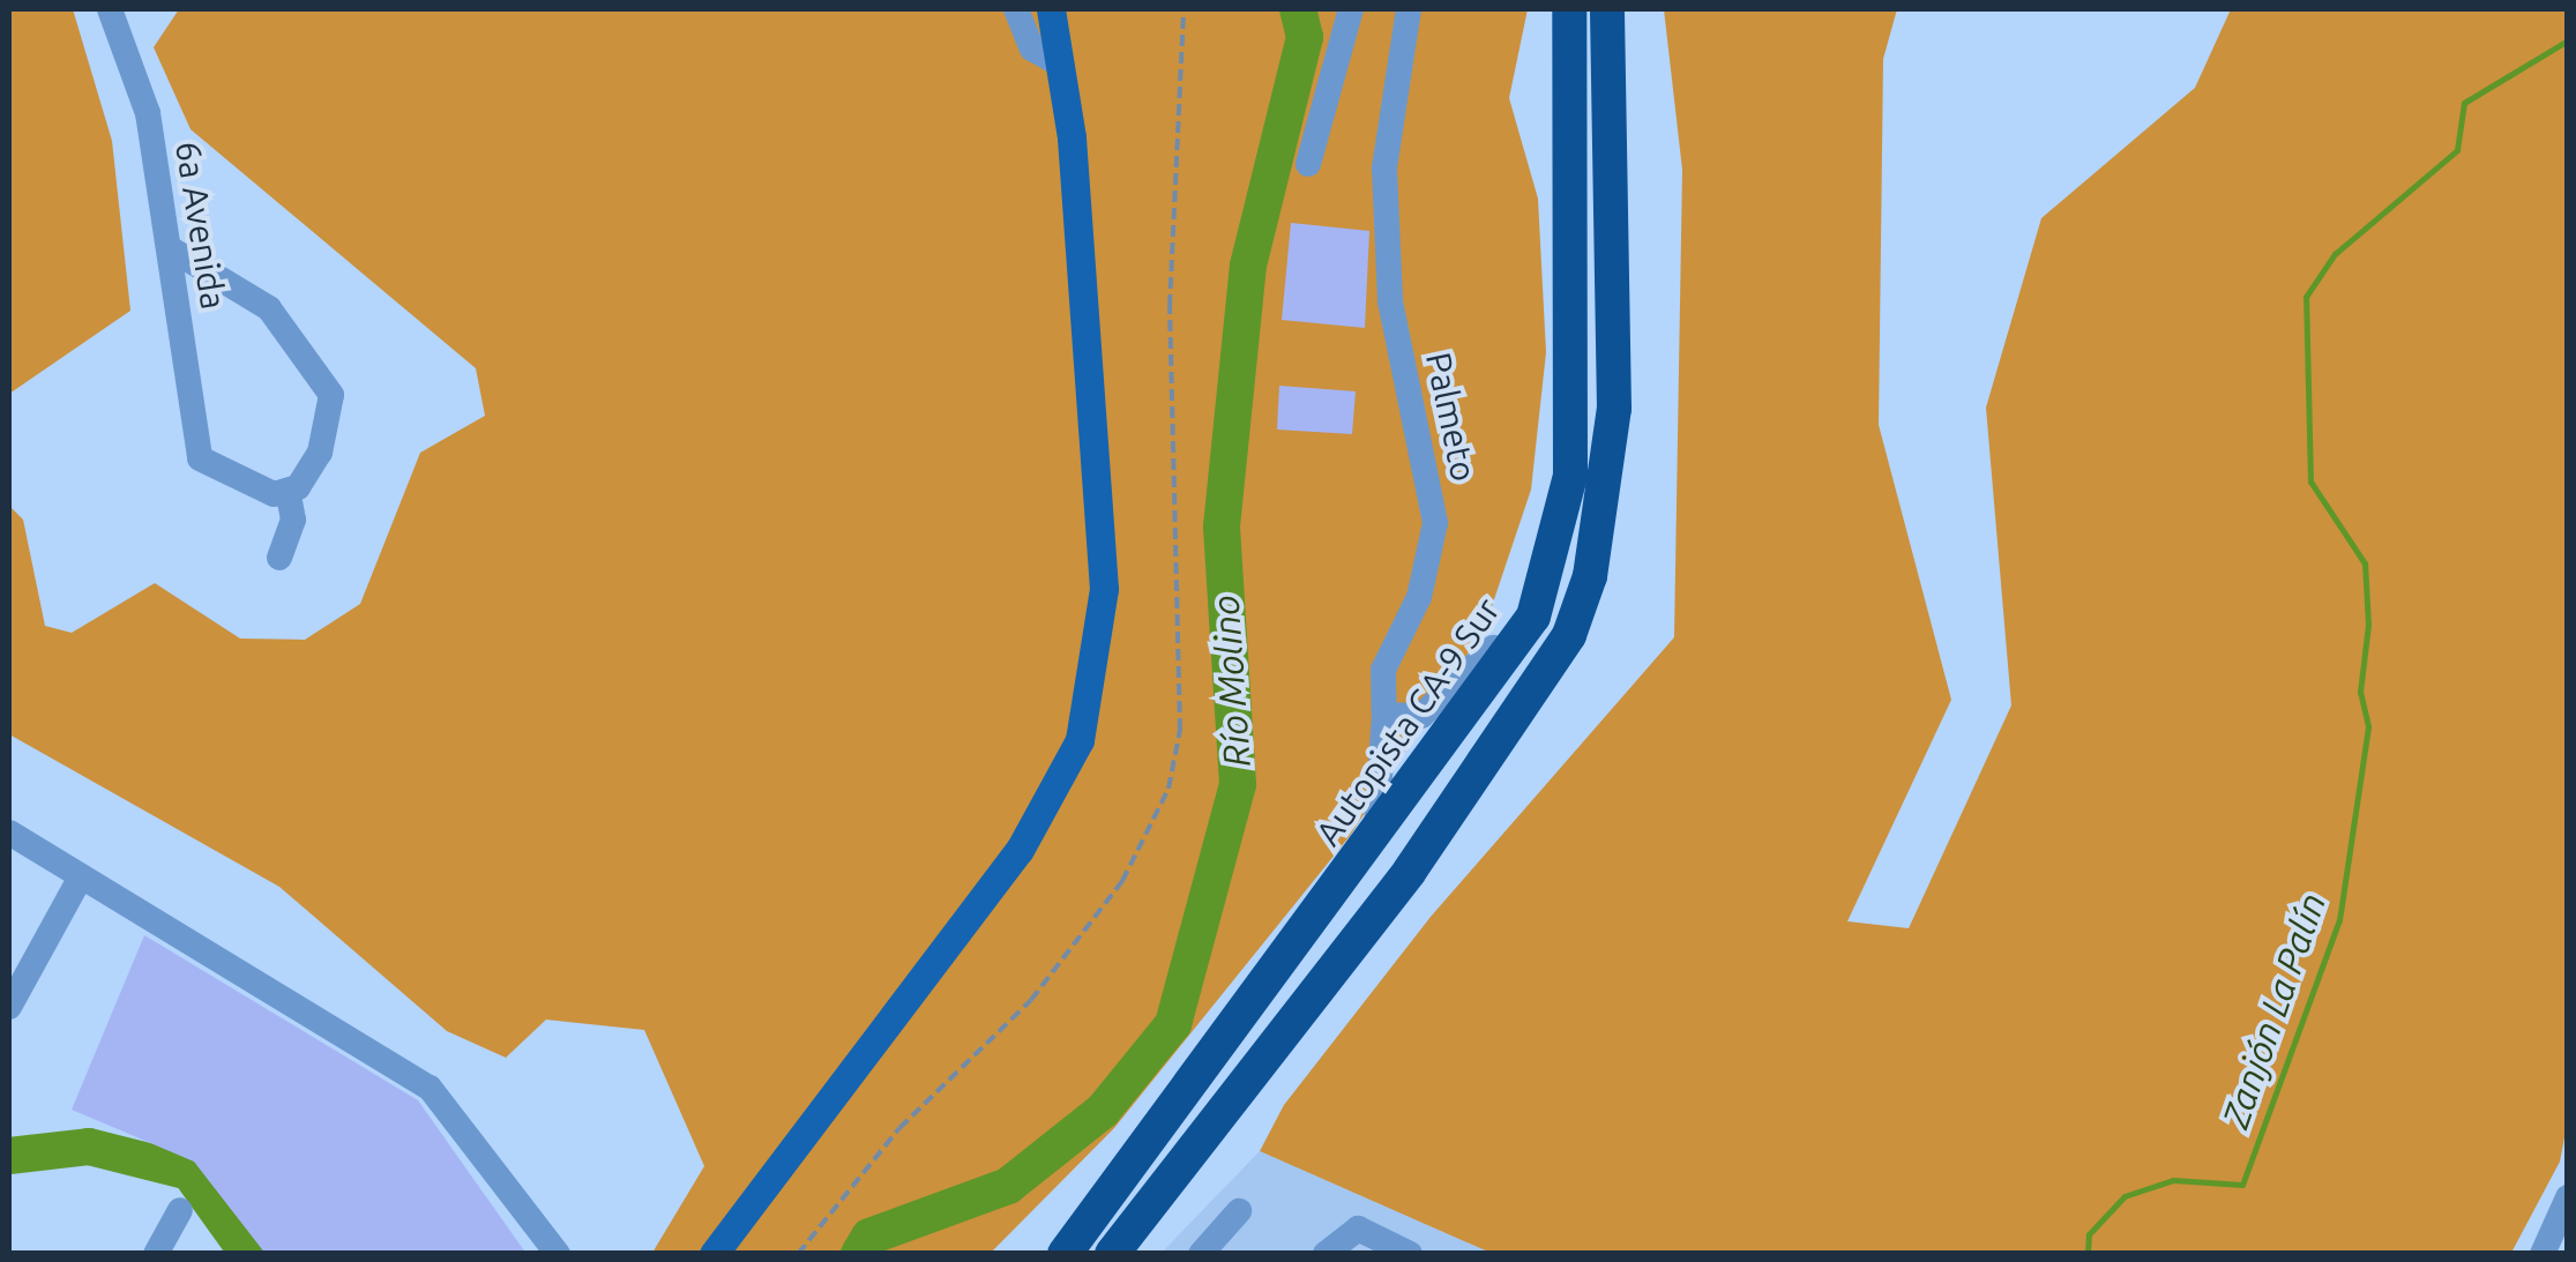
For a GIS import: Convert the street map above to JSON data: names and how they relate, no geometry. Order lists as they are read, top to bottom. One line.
{"streets":{"highway":["Autopista CA-9 Sur"],"street":["6a Avenida","Palmeto"]},"crossings":[["Palmeto","Autopista CA-9 Sur"]],"water":["Río Molino","Zanjón La Palín"]}
